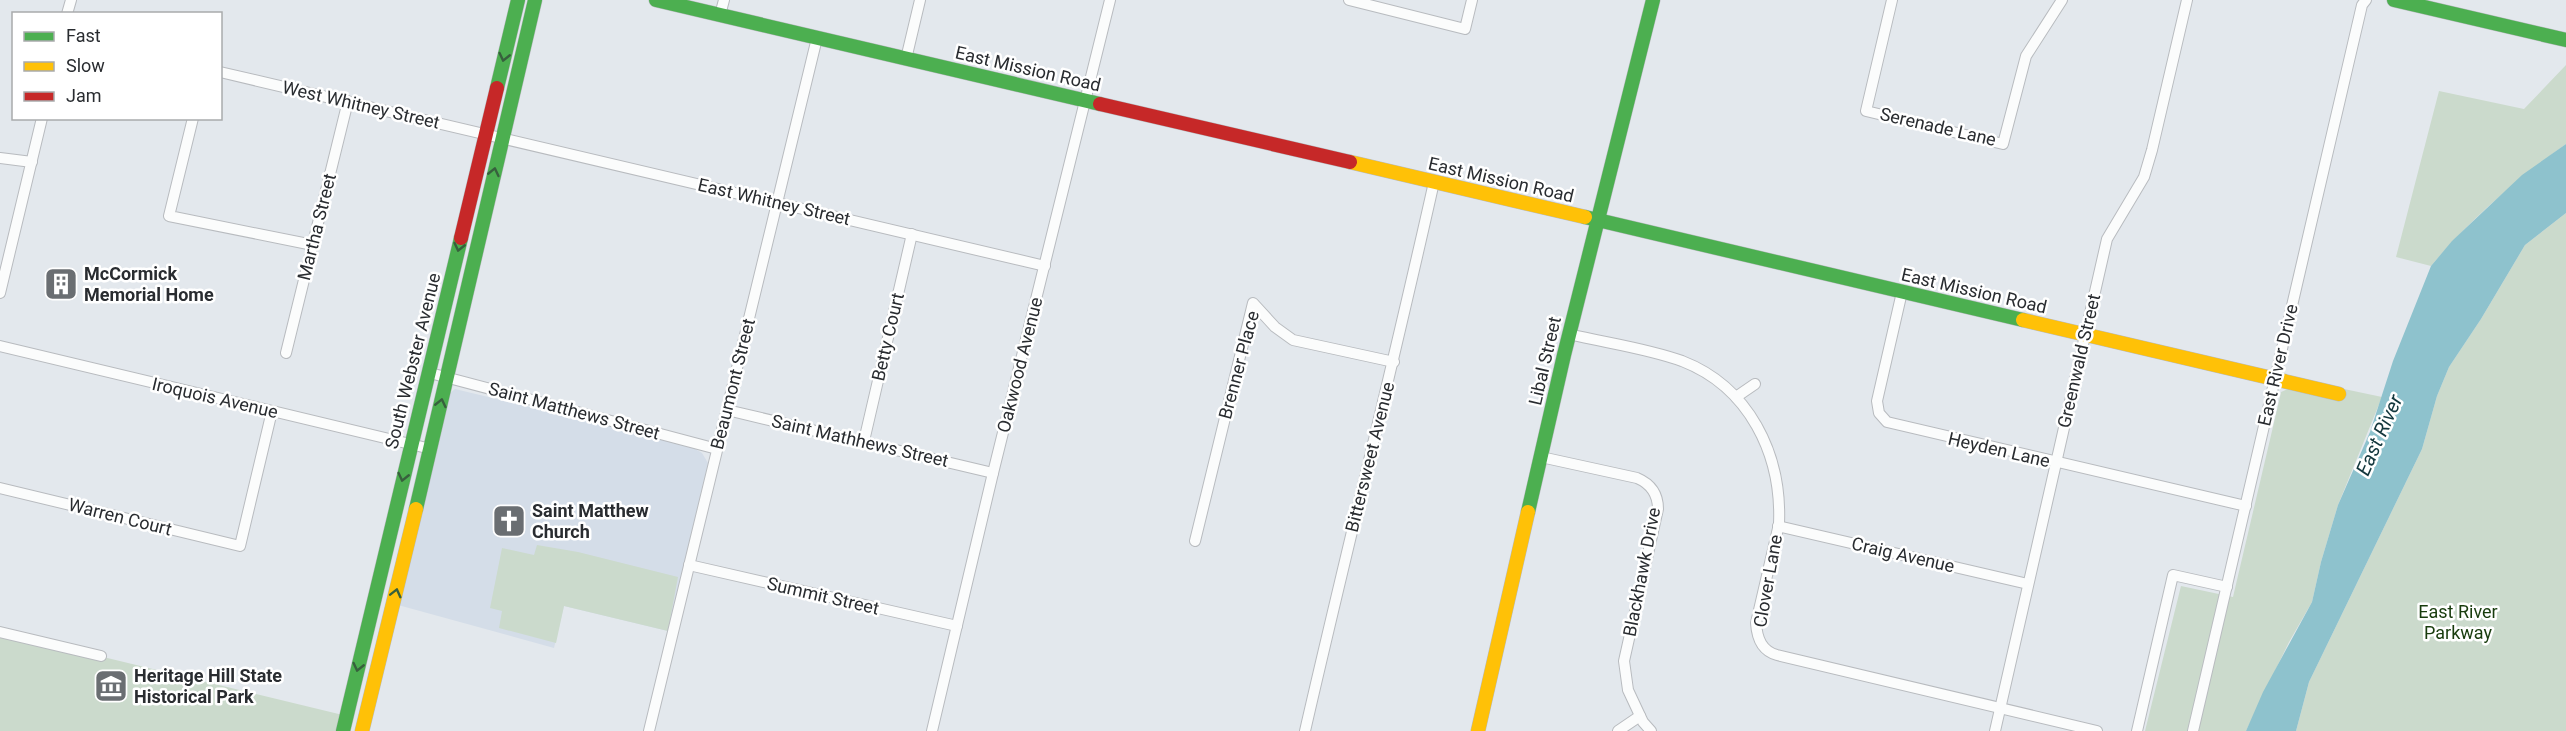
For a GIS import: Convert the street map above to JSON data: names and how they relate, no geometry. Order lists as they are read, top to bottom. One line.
{"streets":{"street":["East Mission Road","West Whitney Street","Serenade Lane","East Whitney Street","Martha Street","Betty Court","South Webster Avenue","Libal Street","Greenwald Street","Oakwood Avenue","Brenner Place","East River Drive","Beaumont Street","Iroquois Avenue","Saint Matthews Street","Saint Mathhews Street","Heyden Lane","Bittersweet Avenue","Warren Court","Craig Avenue","Blackhawk Drive","Clover Lane","Summit Street"]},"crossings":[["East Mission Road","Libal Street"],["East Mission Road","Greenwald Street"],["East Mission Road","Oakwood Avenue"],["East Mission Road","East River Drive"],["East Mission Road","Beaumont Street"],["East Mission Road","Heyden Lane"],["East Mission Road","Bittersweet Avenue"],["West Whitney Street","East Whitney Street"],["West Whitney Street","Martha Street"],["West Whitney Street","South Webster Avenue"],["East Whitney Street","Betty Court"],["East Whitney Street","South Webster Avenue"],["East Whitney Street","Oakwood Avenue"],["East Whitney Street","Beaumont Street"],["Betty Court","Saint Mathhews Street"],["South Webster Avenue","Iroquois Avenue"],["South Webster Avenue","Saint Matthews Street"],["Libal Street","Blackhawk Drive"],["Libal Street","Clover Lane"],["Greenwald Street","Heyden Lane"],["Greenwald Street","Craig Avenue"],["Greenwald Street","Clover Lane"],["Oakwood Avenue","Saint Mathhews Street"],["Oakwood Avenue","Summit Street"],["Brenner Place","Bittersweet Avenue"],["East River Drive","Heyden Lane"],["Beaumont Street","Saint Matthews Street"],["Beaumont Street","Saint Mathhews Street"],["Beaumont Street","Summit Street"],["Iroquois Avenue","Warren Court"],["Craig Avenue","Clover Lane"]],"water":["East River"],"parks":["East River Parkway"],"places":{"building":["McCormick Memorial Home"],"church":["Saint Matthew Church"],"museum":["Heritage Hill State Historical Park"]},"legend":["Fast","Slow","Jam"]}
